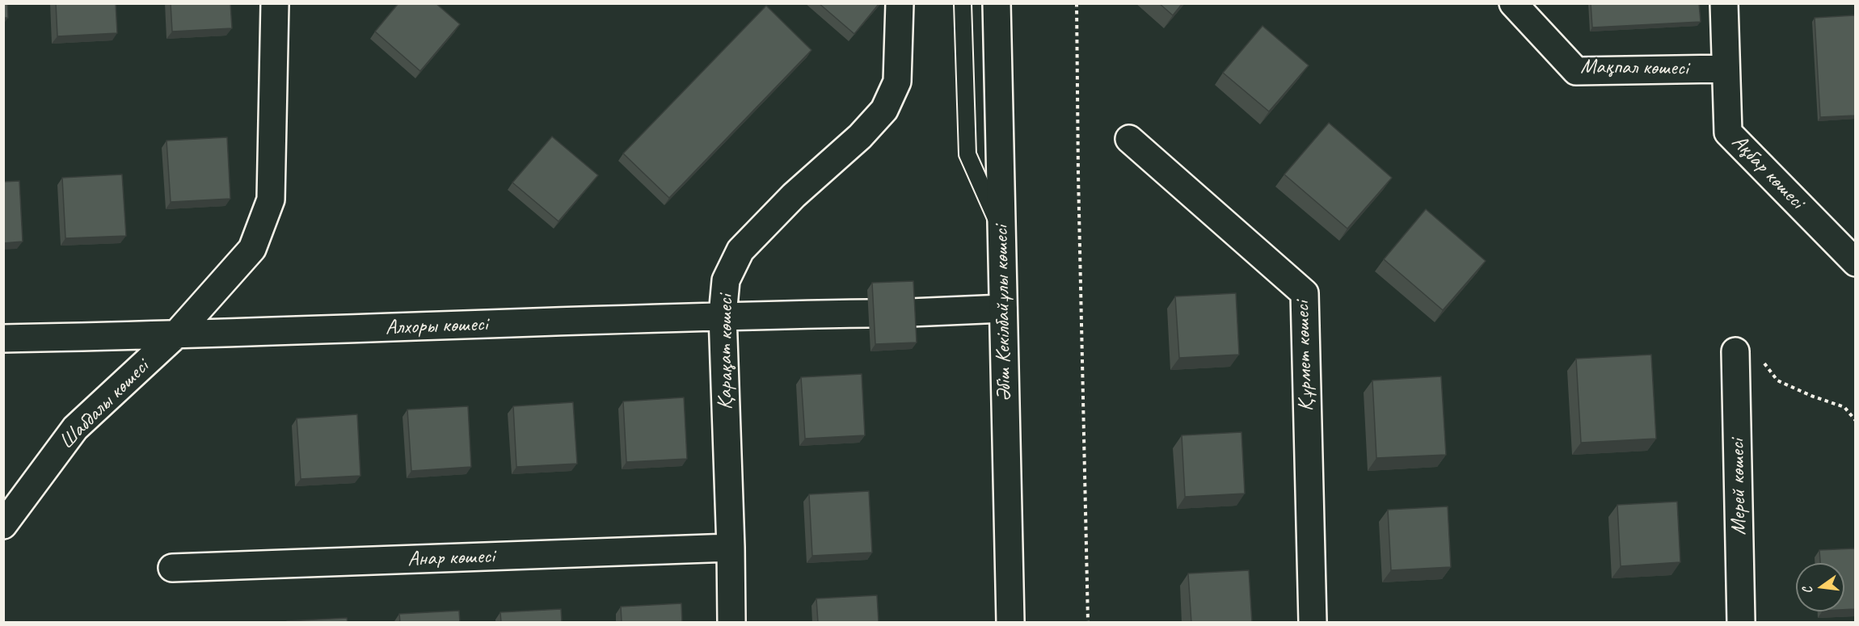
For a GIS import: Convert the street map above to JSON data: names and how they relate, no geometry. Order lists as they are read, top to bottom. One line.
{"streets":{"street":["Мақпал көшесі","Ақбар көшесі","Әбіш Кекілбайұлы көшесі","Алхоры көшесі","Қарақат көшесі","Құрмет көшесі","Шабдалы көшесі","Мерей көшесі","Анар көшесі"]},"crossings":[["Мақпал көшесі","Ақбар көшесі"],["Алхоры көшесі","Қарақат көшесі"],["Алхоры көшесі","Шабдалы көшесі"],["Қарақат көшесі","Анар көшесі"]],"north":"left"}
